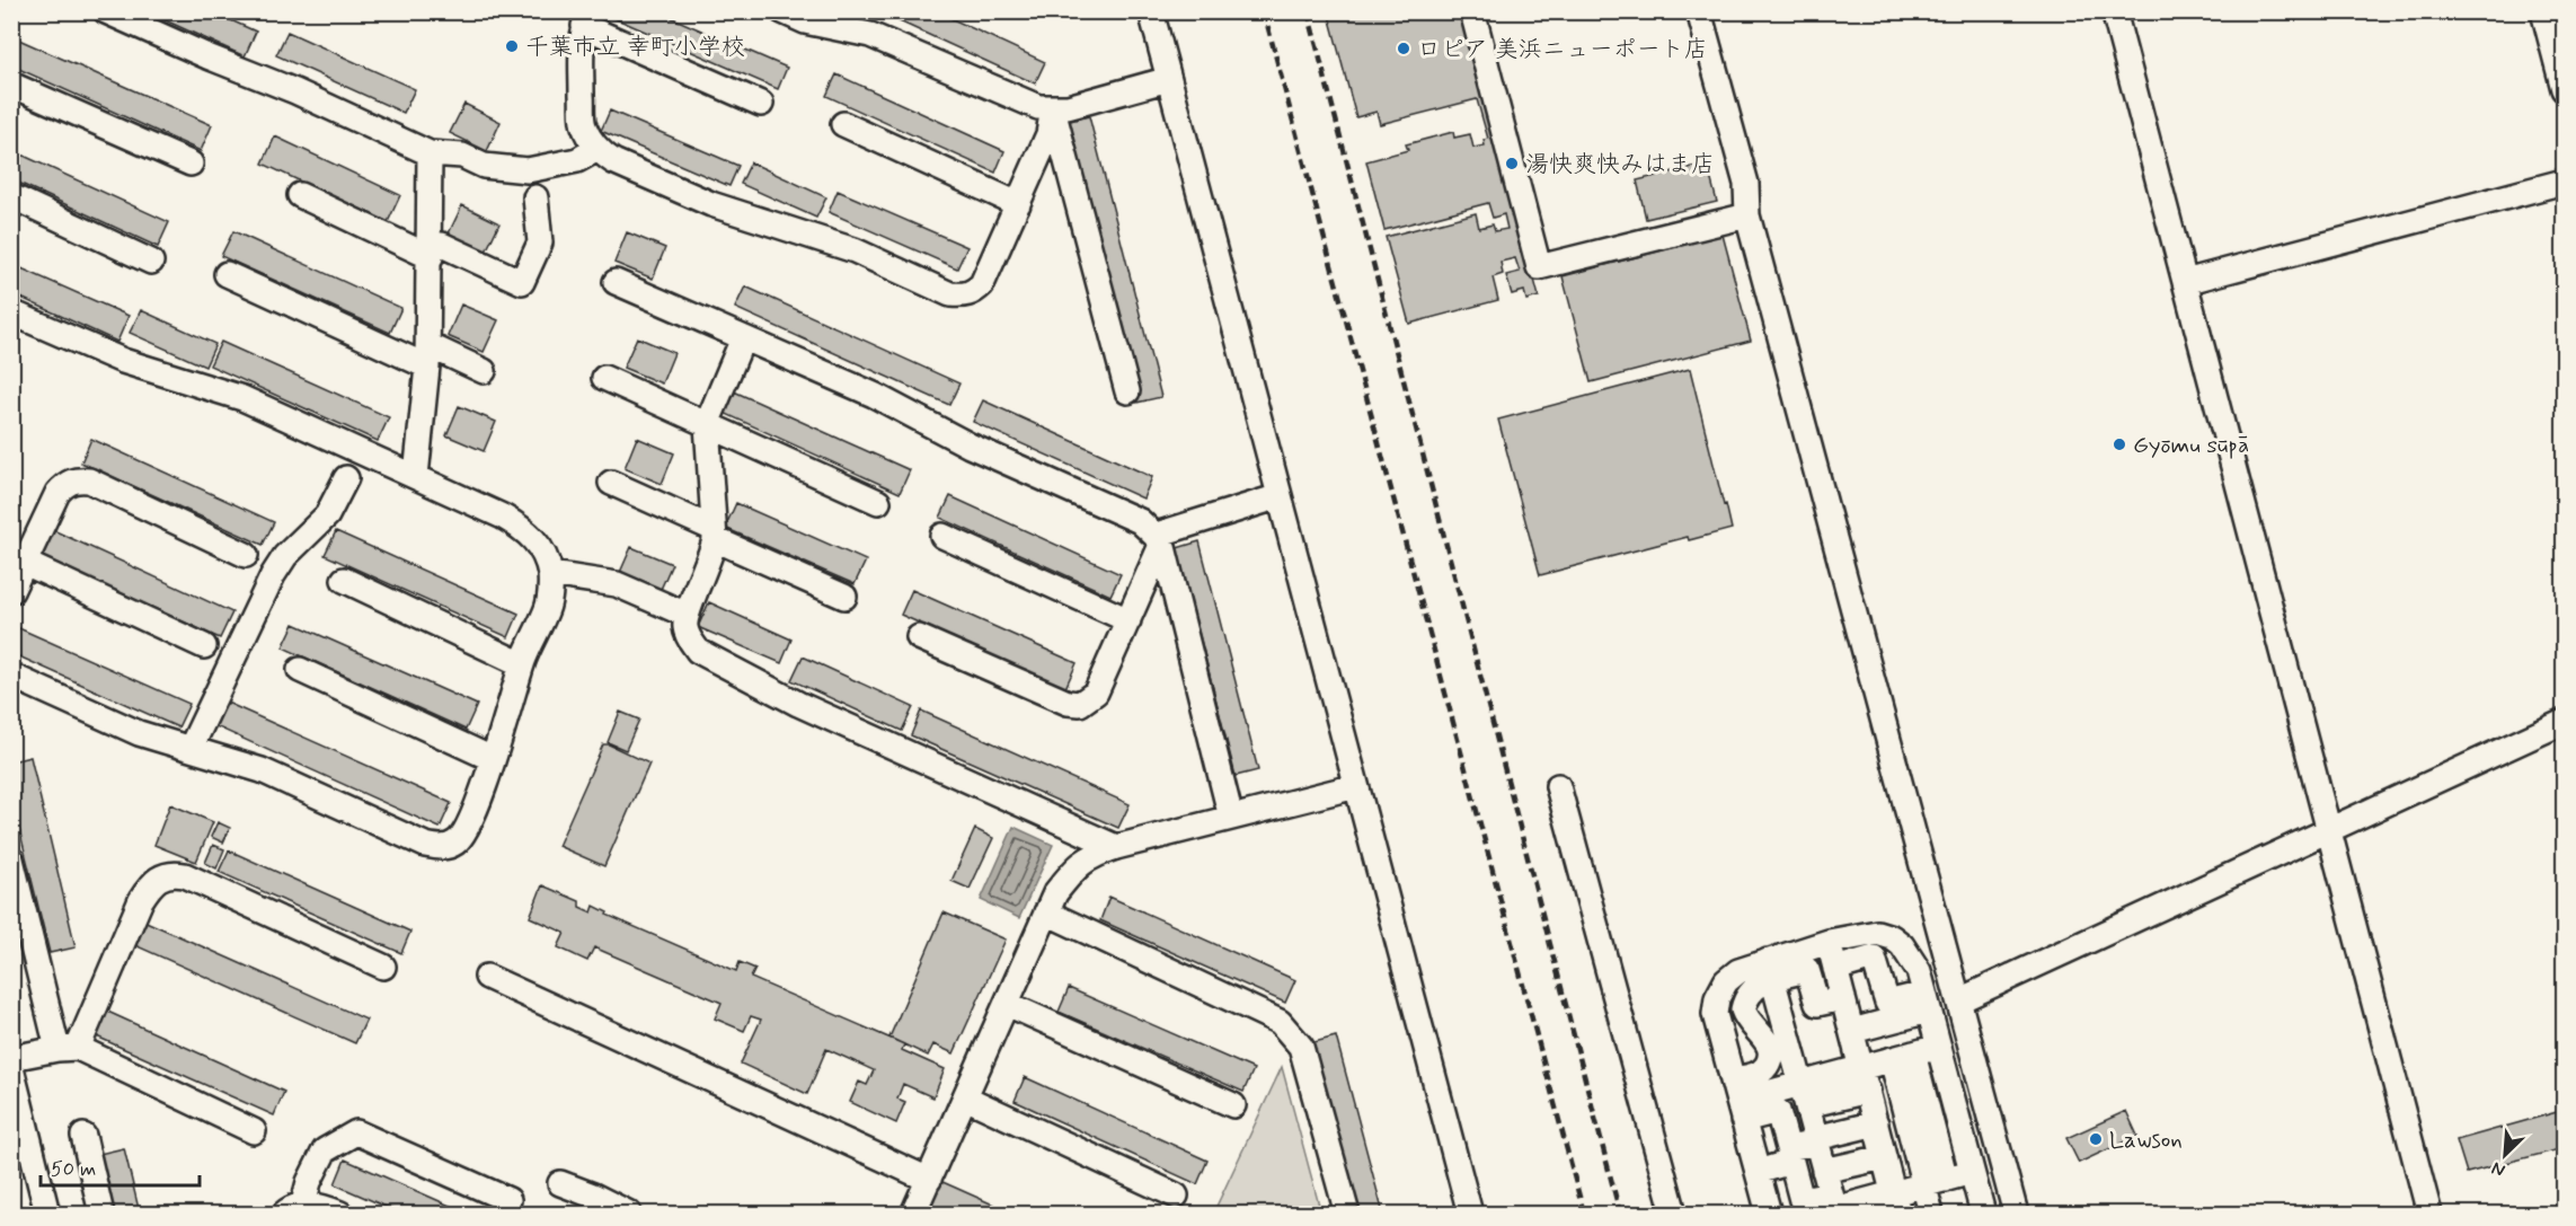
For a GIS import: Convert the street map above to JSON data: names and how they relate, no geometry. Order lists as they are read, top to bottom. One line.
{"places":["千葉市立 幸町小学校","ロピア 美浜ニューポート店","湯快爽快みはま店","Gyōmu sūpā","Lawson"],"scale_bar":"50 m","north":"bottom left"}
